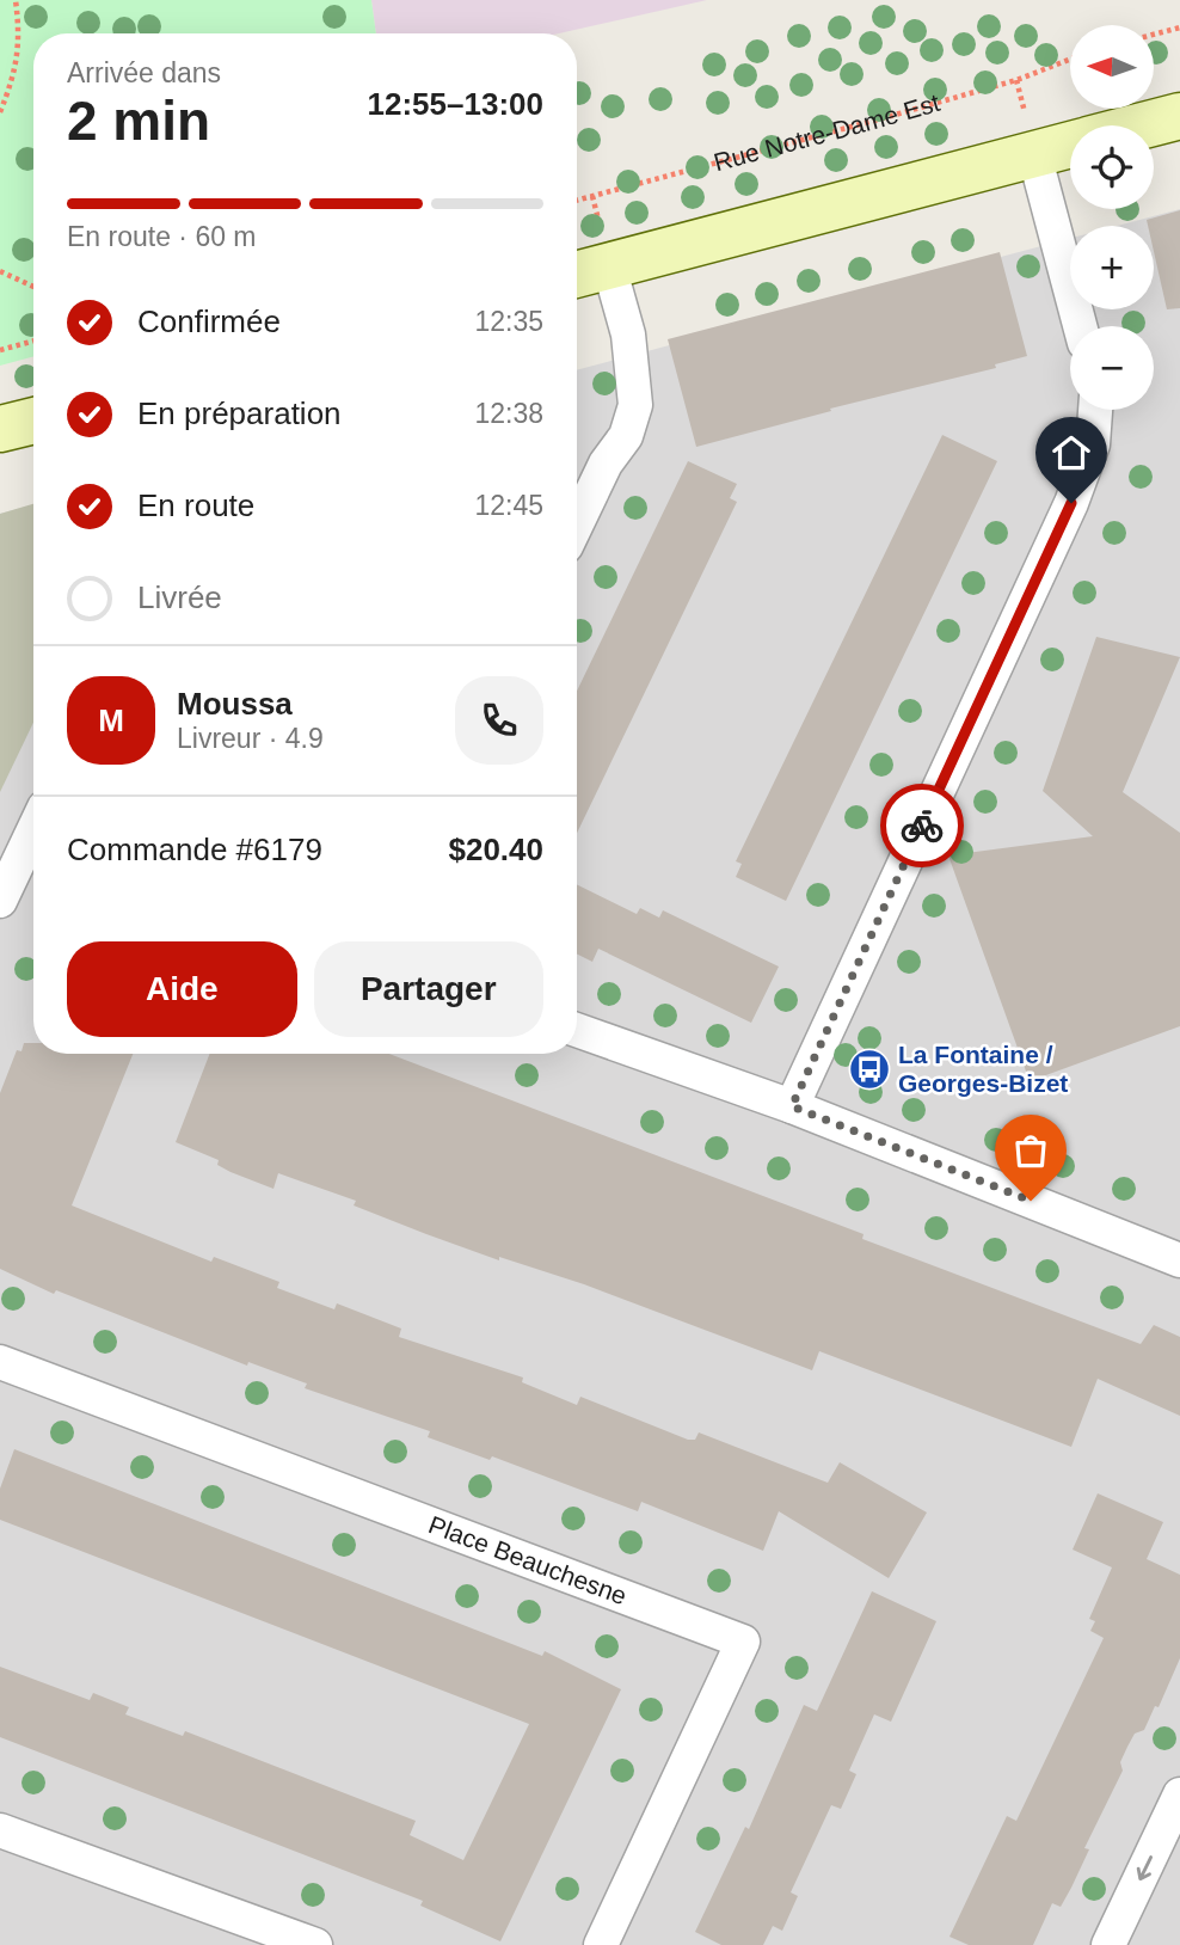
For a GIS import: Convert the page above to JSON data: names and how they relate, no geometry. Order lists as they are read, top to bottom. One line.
{"streets":{"street":["Place Beauchesne"],"path":["Rue Notre-Dame Est"]},"places":{"bus stop":["La Fontaine / Georges-Bizet"]},"north":"left","page":{"map_buttons":["+","−"],"heading":["2 min","Arrivée dans","12:55–13:00"],"panel":["Moussa","Livreur · 4.9","Commande #6179","$20.40"],"bar":"En route · 60 m","list":[["Confirmée","12:35"],["En préparation","12:38"],["En route","12:45"],"Livrée"],"round":"M","buttons":["Aide","Partager"]}}
